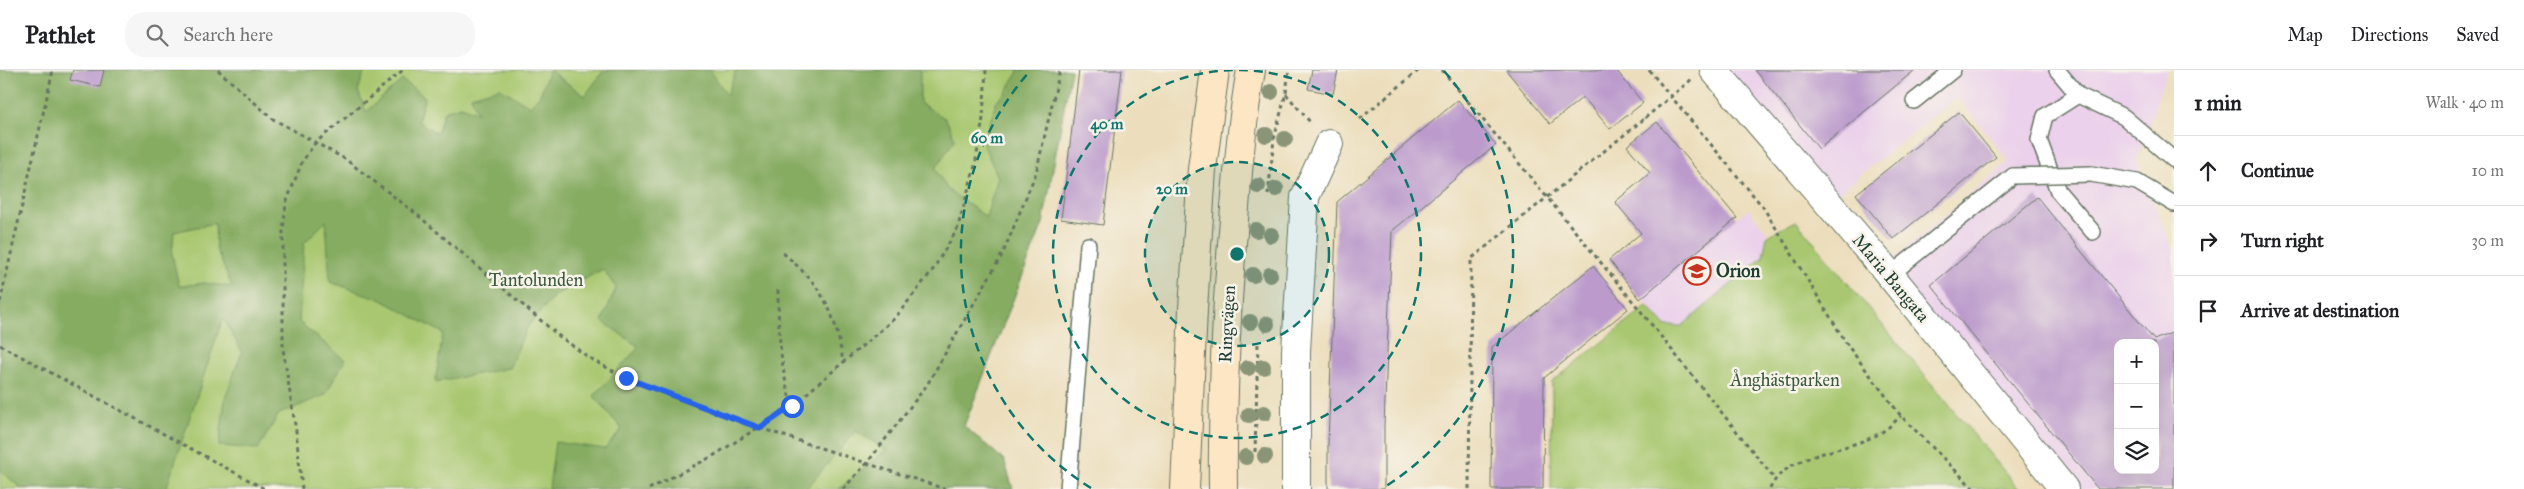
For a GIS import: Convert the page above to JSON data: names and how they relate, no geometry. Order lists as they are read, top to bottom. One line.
{"streets":{"main road":["Ringvägen"],"street":["Maria Bangata"]},"parks":["Tantolunden","Ånghästparken"],"places":{"school or university":["Orion"]},"page":{"header":"Pathlet","search":"Search here","nav":["Map","Directions","Saved"],"heading":["1 min","Walk · 40 m"],"list":[["Continue","10 m"],["Turn right","30 m"],"Arrive at destination"],"map_buttons":["+","−"]},"rings":["40 m","60 m","20 m"]}
